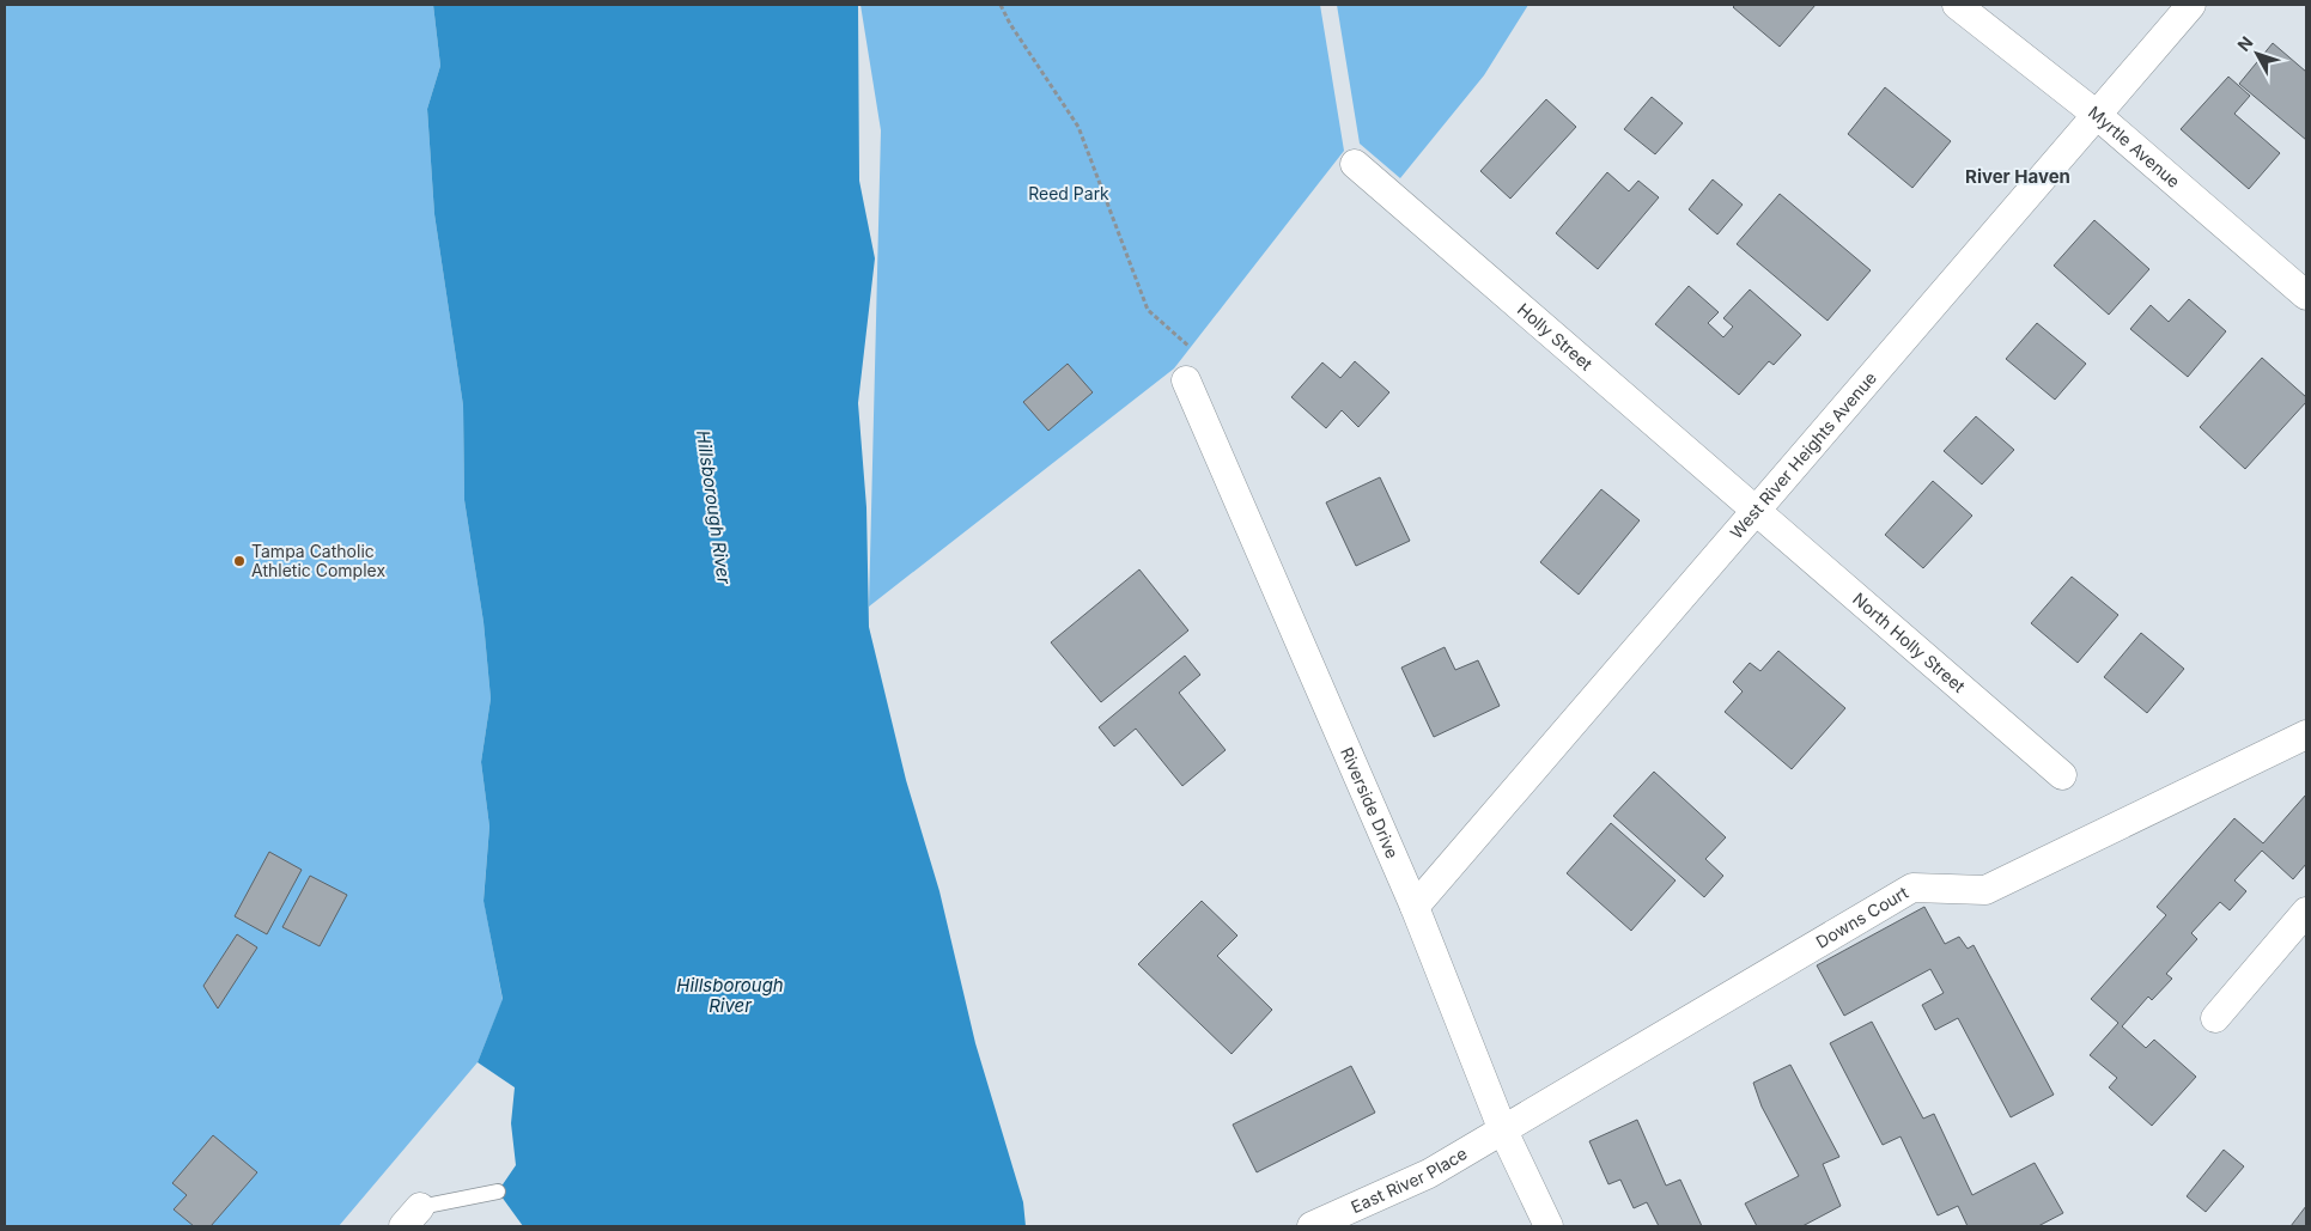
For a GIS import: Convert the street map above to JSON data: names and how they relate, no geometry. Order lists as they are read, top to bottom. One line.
{"streets":{"street":["Myrtle Avenue","Holly Street","West River Heights Avenue","North Holly Street","Riverside Drive","Downs Court","East River Place"]},"crossings":[["Myrtle Avenue","West River Heights Avenue"],["Holly Street","West River Heights Avenue"],["Holly Street","North Holly Street"],["West River Heights Avenue","North Holly Street"],["West River Heights Avenue","Riverside Drive"],["Riverside Drive","Downs Court"],["Riverside Drive","East River Place"],["Downs Court","East River Place"]],"districts":["River Haven"],"water":["Hillsborough River"],"parks":["Reed Park"],"places":["Tampa Catholic Athletic Complex"],"north":"top left"}
